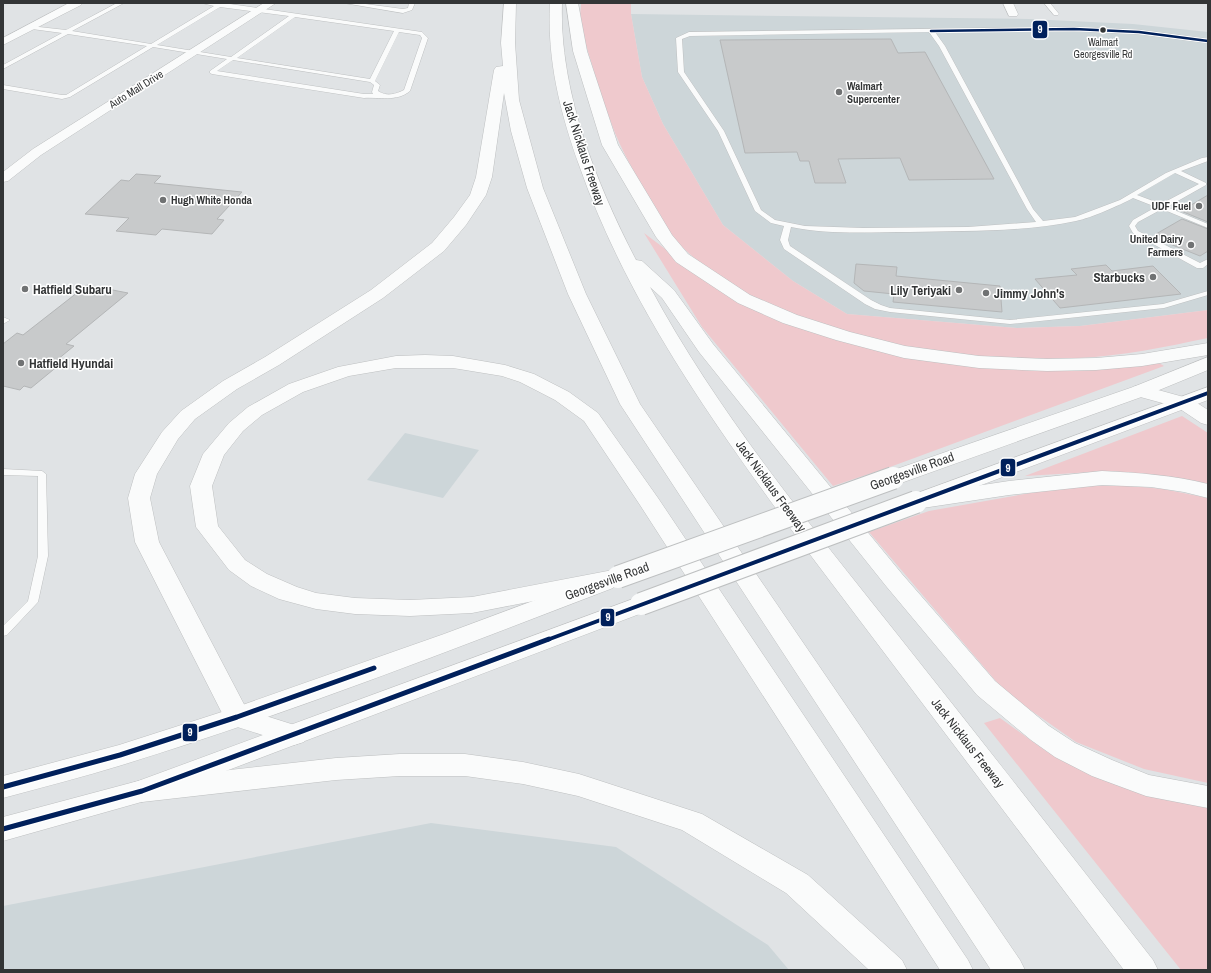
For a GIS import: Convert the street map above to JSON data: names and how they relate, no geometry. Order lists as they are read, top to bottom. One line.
{"streets":{"main road":["Jack Nicklaus Freeway","Georgesville Road"],"street":["Auto Mall Drive"]},"places":["Walmart Georgesville Rd","Walmart Supercenter","Hugh White Honda","UDF Fuel","United Dairy Farmers","Starbucks","Hatfield Subaru","Lily Teriyaki","Jimmy John's","Hatfield Hyundai"],"lines":["transit line 9"]}
